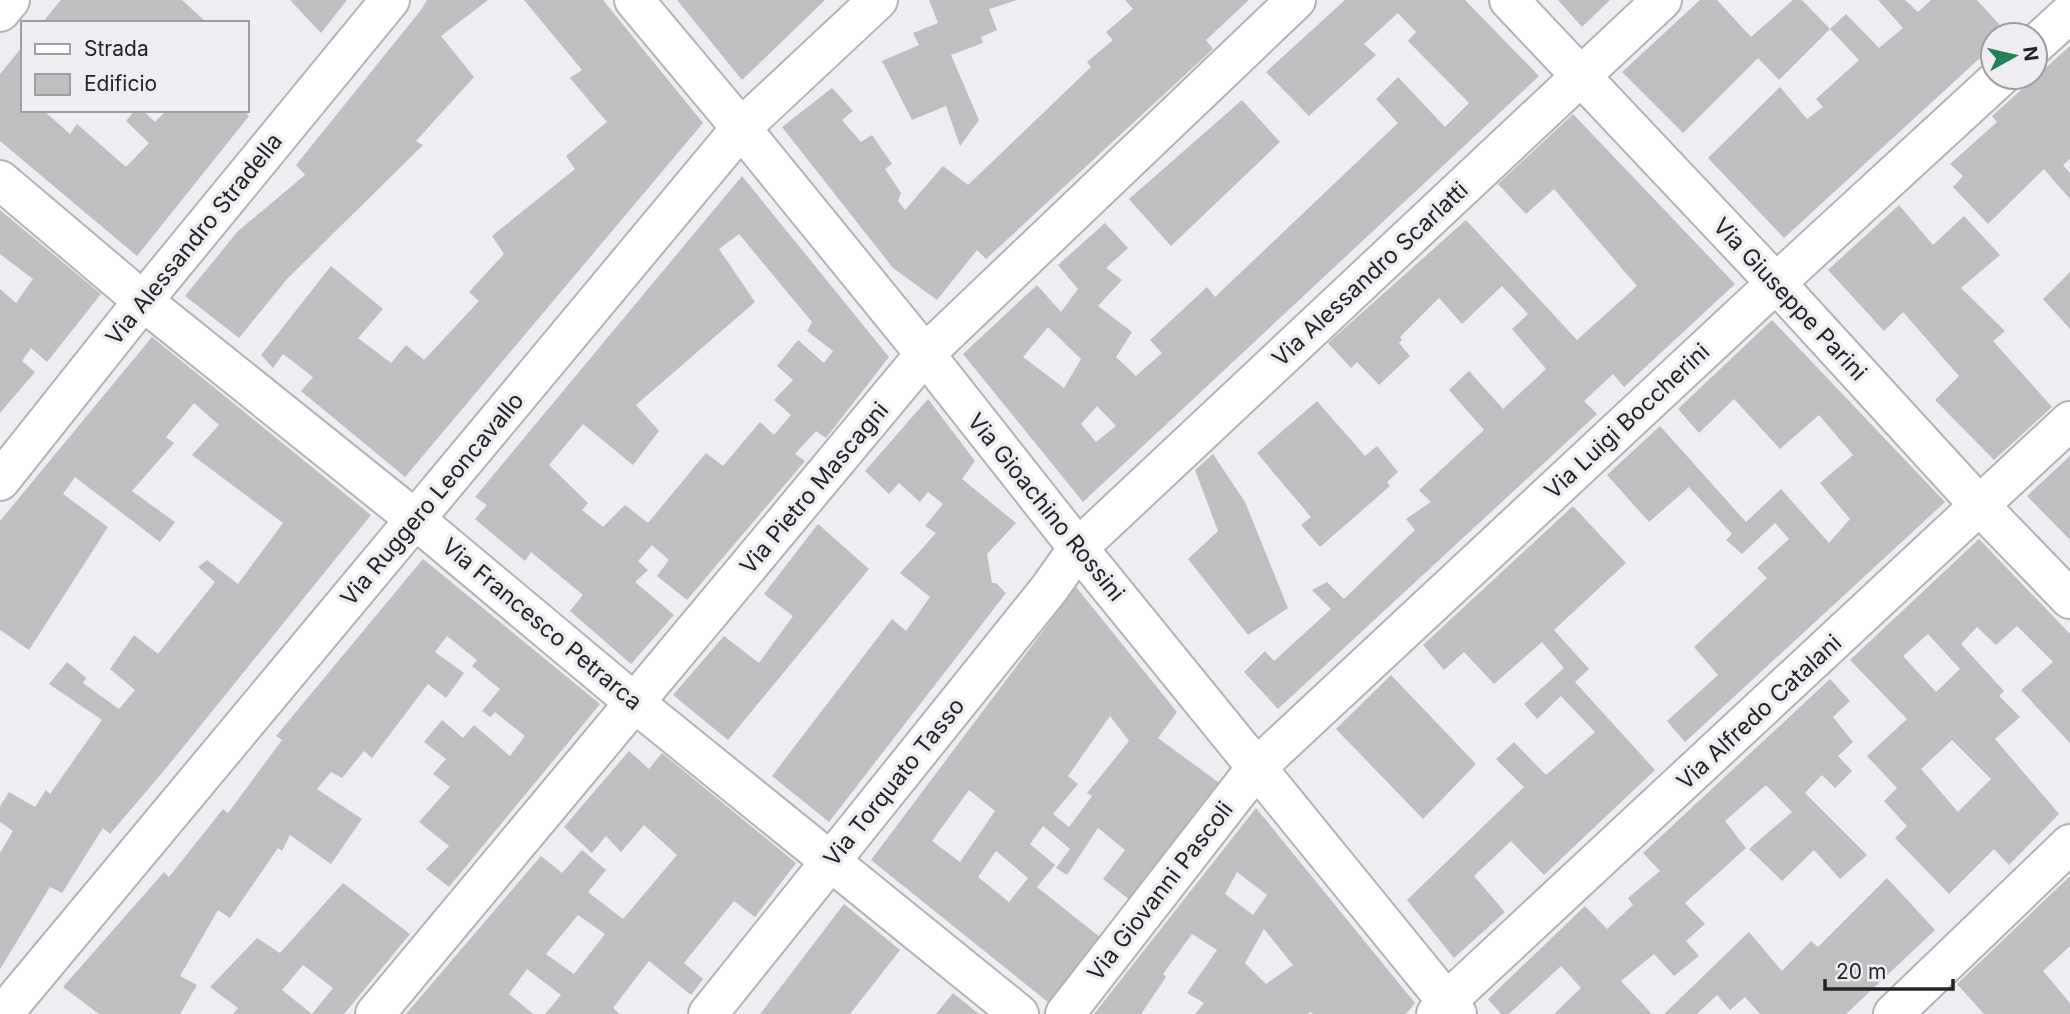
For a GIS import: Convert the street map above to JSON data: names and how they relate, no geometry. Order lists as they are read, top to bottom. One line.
{"streets":{"street":["Via Alessandro Stradella","Via Alessandro Scarlatti","Via Giuseppe Parini","Via Luigi Boccherini","Via Pietro Mascagni","Via Ruggero Leoncavallo","Via Gioachino Rossini","Via Francesco Petrarca","Via Alfredo Catalani","Via Torquato Tasso","Via Giovanni Pascoli"]},"crossings":[["Via Alessandro Stradella","Via Francesco Petrarca"],["Via Alessandro Scarlatti","Via Giuseppe Parini"],["Via Alessandro Scarlatti","Via Gioachino Rossini"],["Via Alessandro Scarlatti","Via Torquato Tasso"],["Via Giuseppe Parini","Via Luigi Boccherini"],["Via Giuseppe Parini","Via Alfredo Catalani"],["Via Luigi Boccherini","Via Gioachino Rossini"],["Via Luigi Boccherini","Via Giovanni Pascoli"],["Via Pietro Mascagni","Via Gioachino Rossini"],["Via Pietro Mascagni","Via Francesco Petrarca"],["Via Ruggero Leoncavallo","Via Gioachino Rossini"],["Via Ruggero Leoncavallo","Via Francesco Petrarca"],["Via Gioachino Rossini","Via Alfredo Catalani"],["Via Gioachino Rossini","Via Torquato Tasso"],["Via Gioachino Rossini","Via Giovanni Pascoli"],["Via Francesco Petrarca","Via Torquato Tasso"]],"legend":["Strada","Edificio"],"scale_bar":"20 m","north":"right"}
